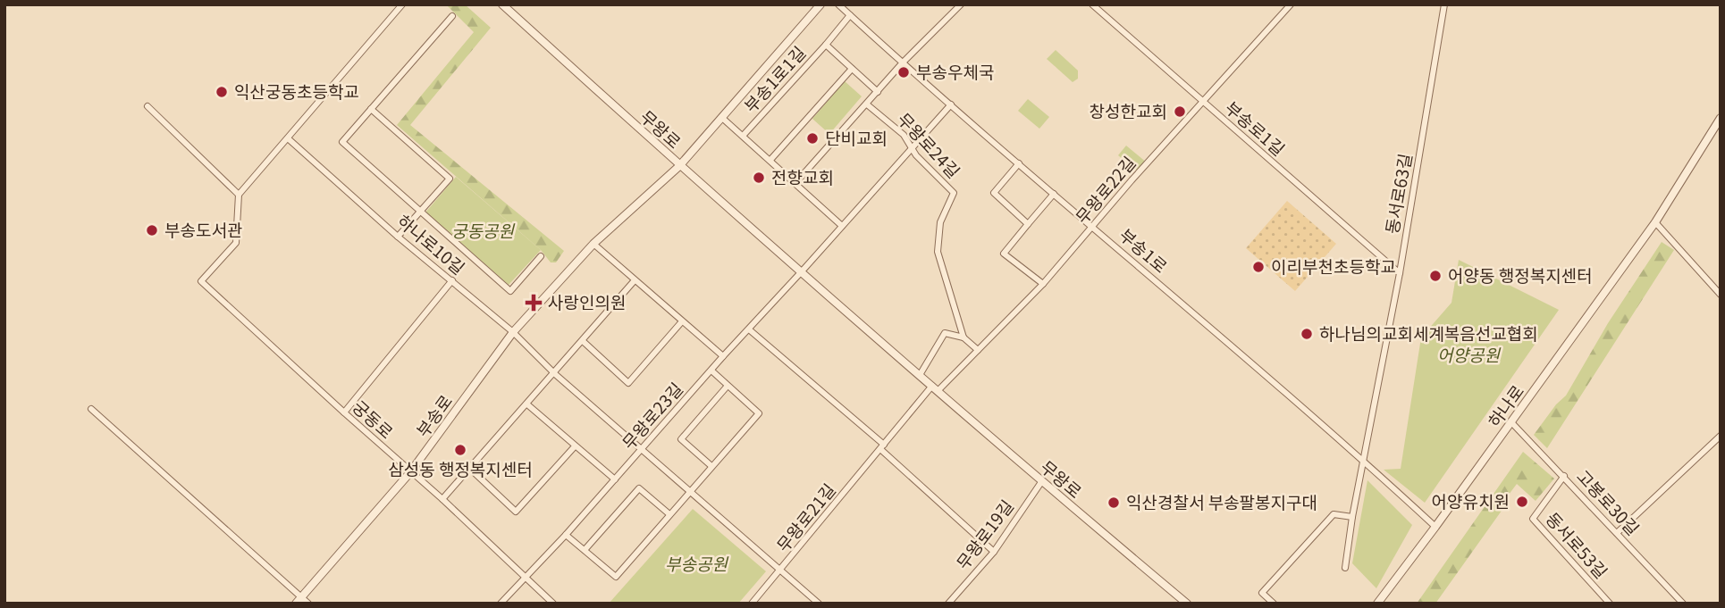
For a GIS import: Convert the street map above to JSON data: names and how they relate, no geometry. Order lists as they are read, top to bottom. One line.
{"streets":{"street":["부송1로1길","부송로1길","무왕로","무왕로24길","무왕로22길","동서로63길","하나로10길","부송1로","하나로","부송로","무왕로23길","궁동로","고봉로30길","무왕로21길","무왕로19길","동서로53길"]},"crossings":[["부송1로1길","부송1로"],["부송로1길","무왕로22길"],["부송로1길","동서로63길"],["무왕로","무왕로22길"],["무왕로","부송로"],["무왕로","무왕로23길"],["무왕로","무왕로21길"],["무왕로","무왕로19길"],["무왕로22길","부송1로"],["무왕로22길","무왕로21길"],["동서로63길","부송1로"],["하나로10길","부송로"],["하나로10길","무왕로23길"],["하나로10길","무왕로21길"],["부송1로","하나로"],["하나로","고봉로30길"],["부송로","궁동로"],["무왕로23길","궁동로"],["고봉로30길","동서로53길"]],"parks":["궁동공원","어양공원","부송공원"],"places":{"other":["부송우체국","익산궁동초등학교","창성한교회","단비교회","전향교회","부송도서관","이리부천초등학교","어양동 행정복지센터","하나님의교회세계복음선교협회","삼성동 행정복지센터","어양유치원","익산경찰서 부송팔봉지구대"],"health":["사랑인의원"]}}
